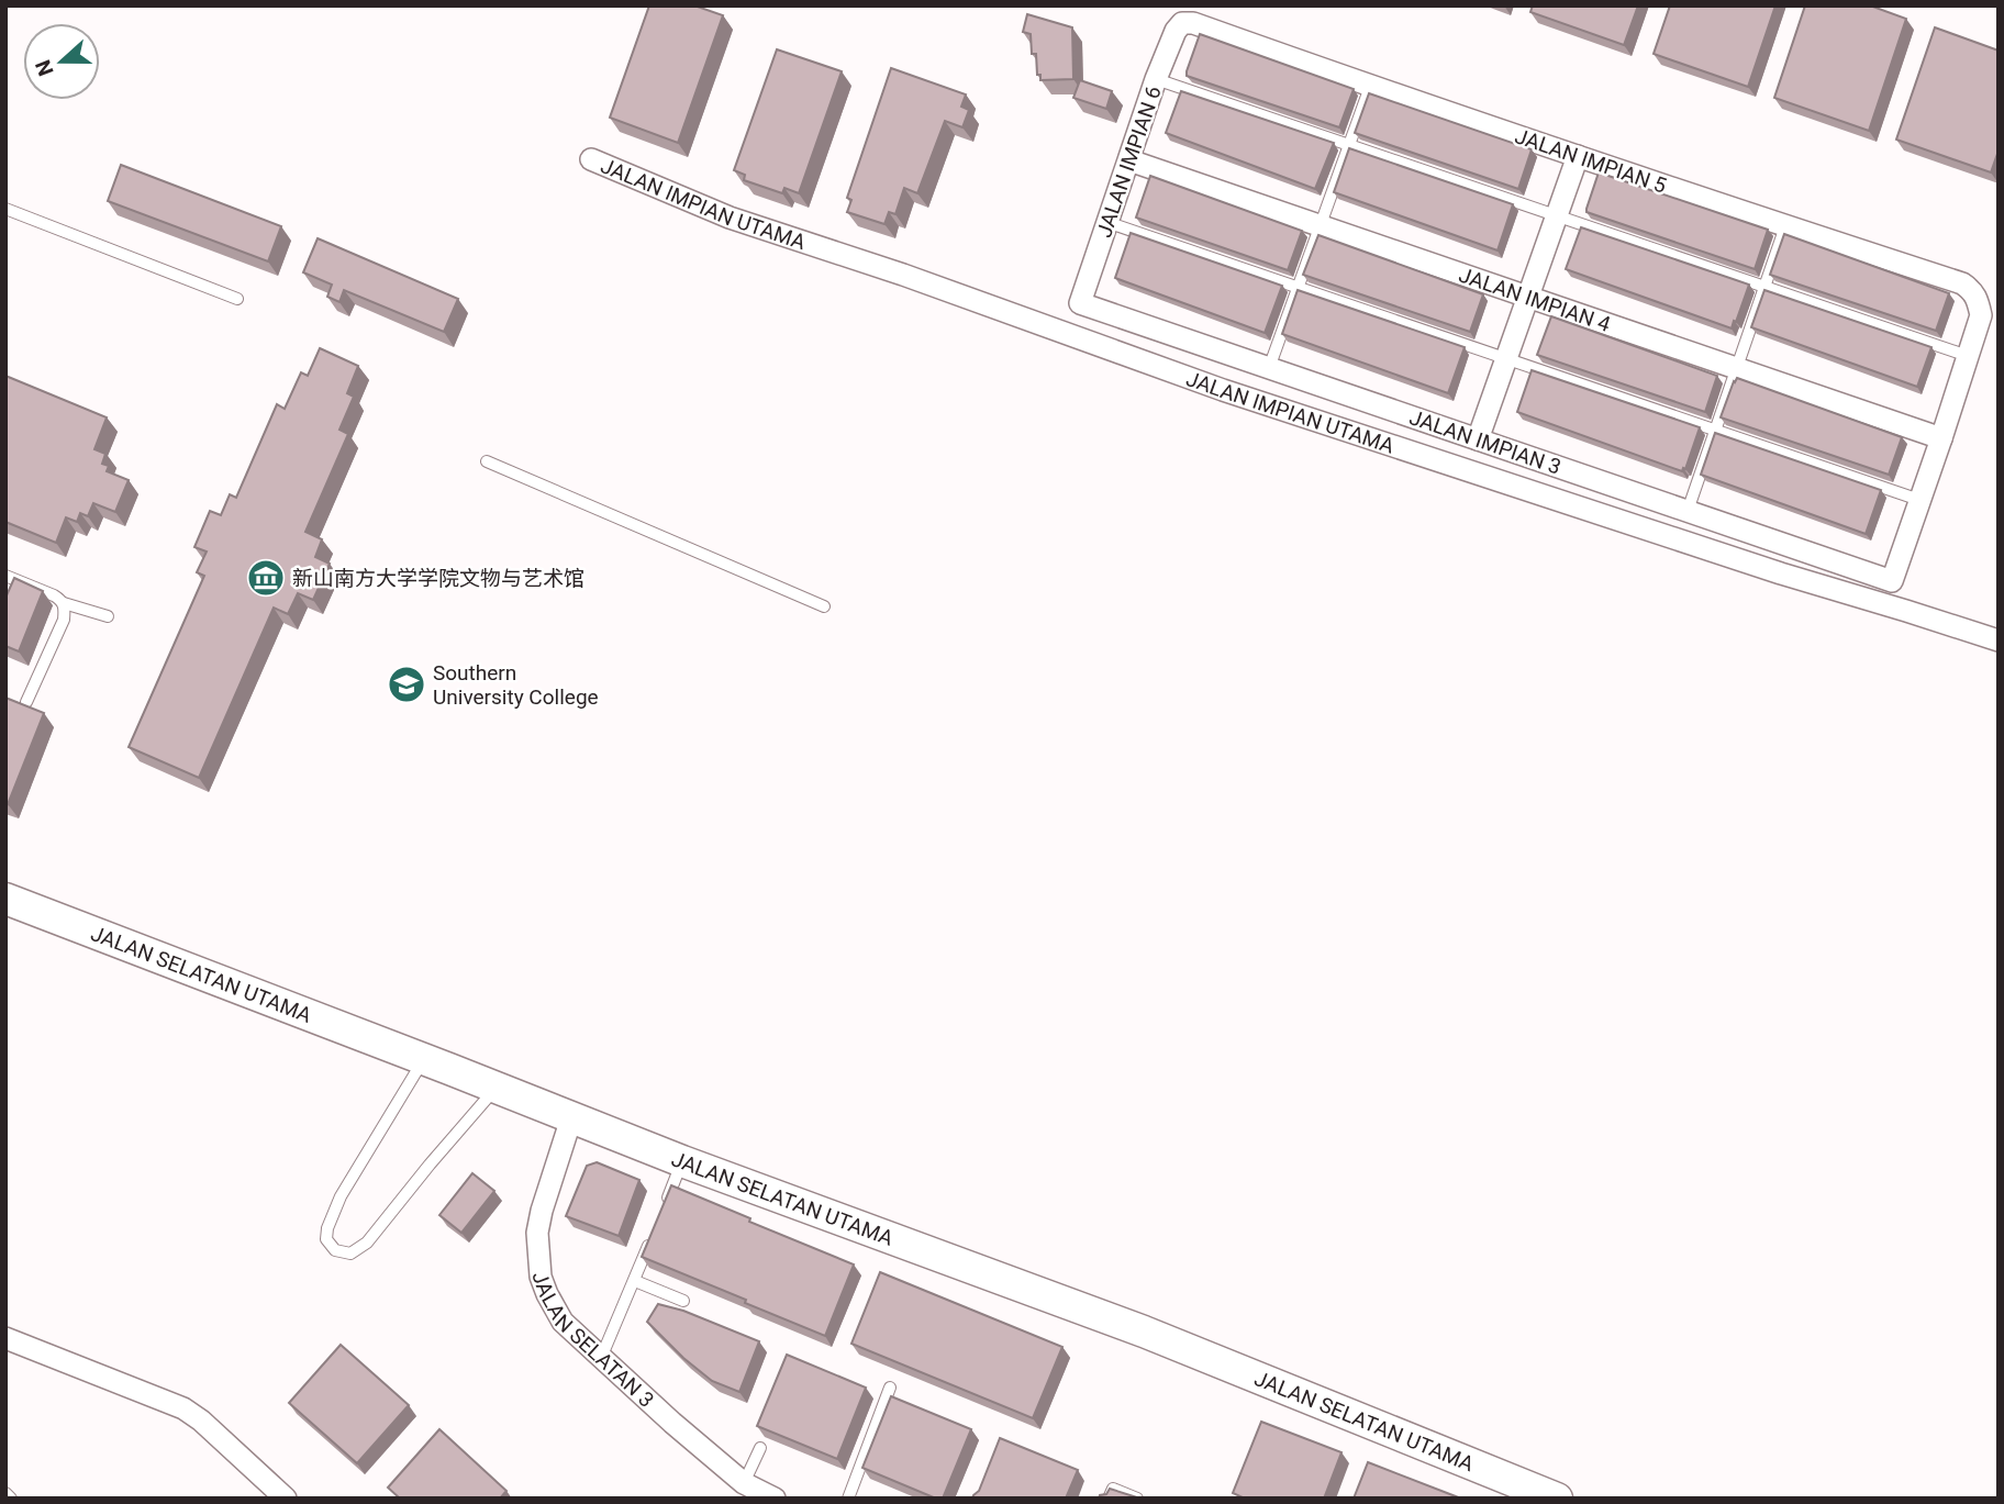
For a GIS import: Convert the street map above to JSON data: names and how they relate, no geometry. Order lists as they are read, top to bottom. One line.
{"streets":{"street":["JALAN IMPIAN 5","JALAN IMPIAN 6","JALAN IMPIAN UTAMA","JALAN IMPIAN 4","JALAN IMPIAN 3","JALAN SELATAN UTAMA","JALAN SELATAN 3"]},"crossings":[["JALAN IMPIAN 5","JALAN IMPIAN 6"],["JALAN IMPIAN 6","JALAN IMPIAN 4"],["JALAN IMPIAN 6","JALAN IMPIAN 3"],["JALAN SELATAN UTAMA","JALAN SELATAN 3"]],"places":{"museum":["新山南方大学学院文物与艺术馆"],"school or university":["Southern University College"]},"north":"left"}
